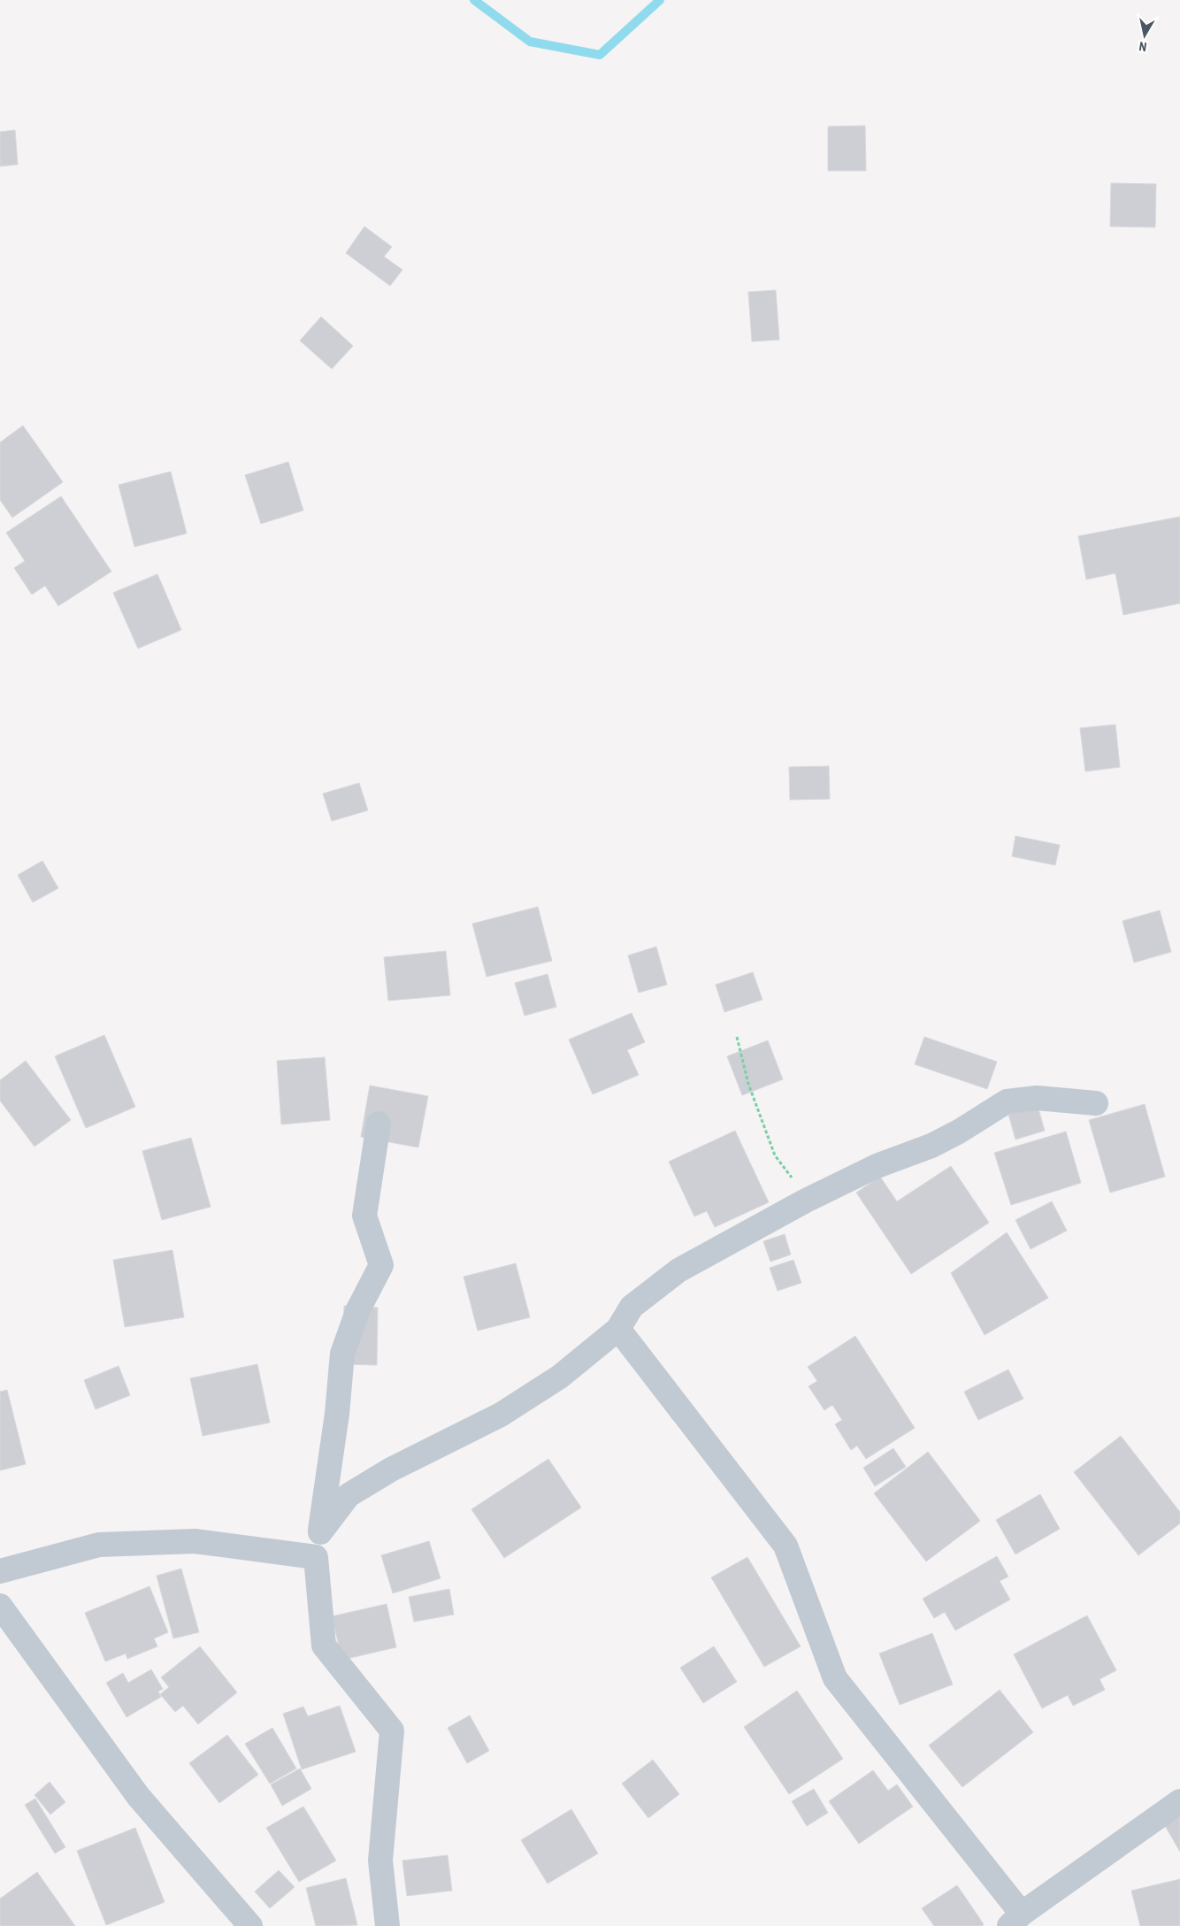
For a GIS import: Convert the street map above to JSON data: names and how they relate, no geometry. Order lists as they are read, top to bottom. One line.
{"north":"bottom"}
